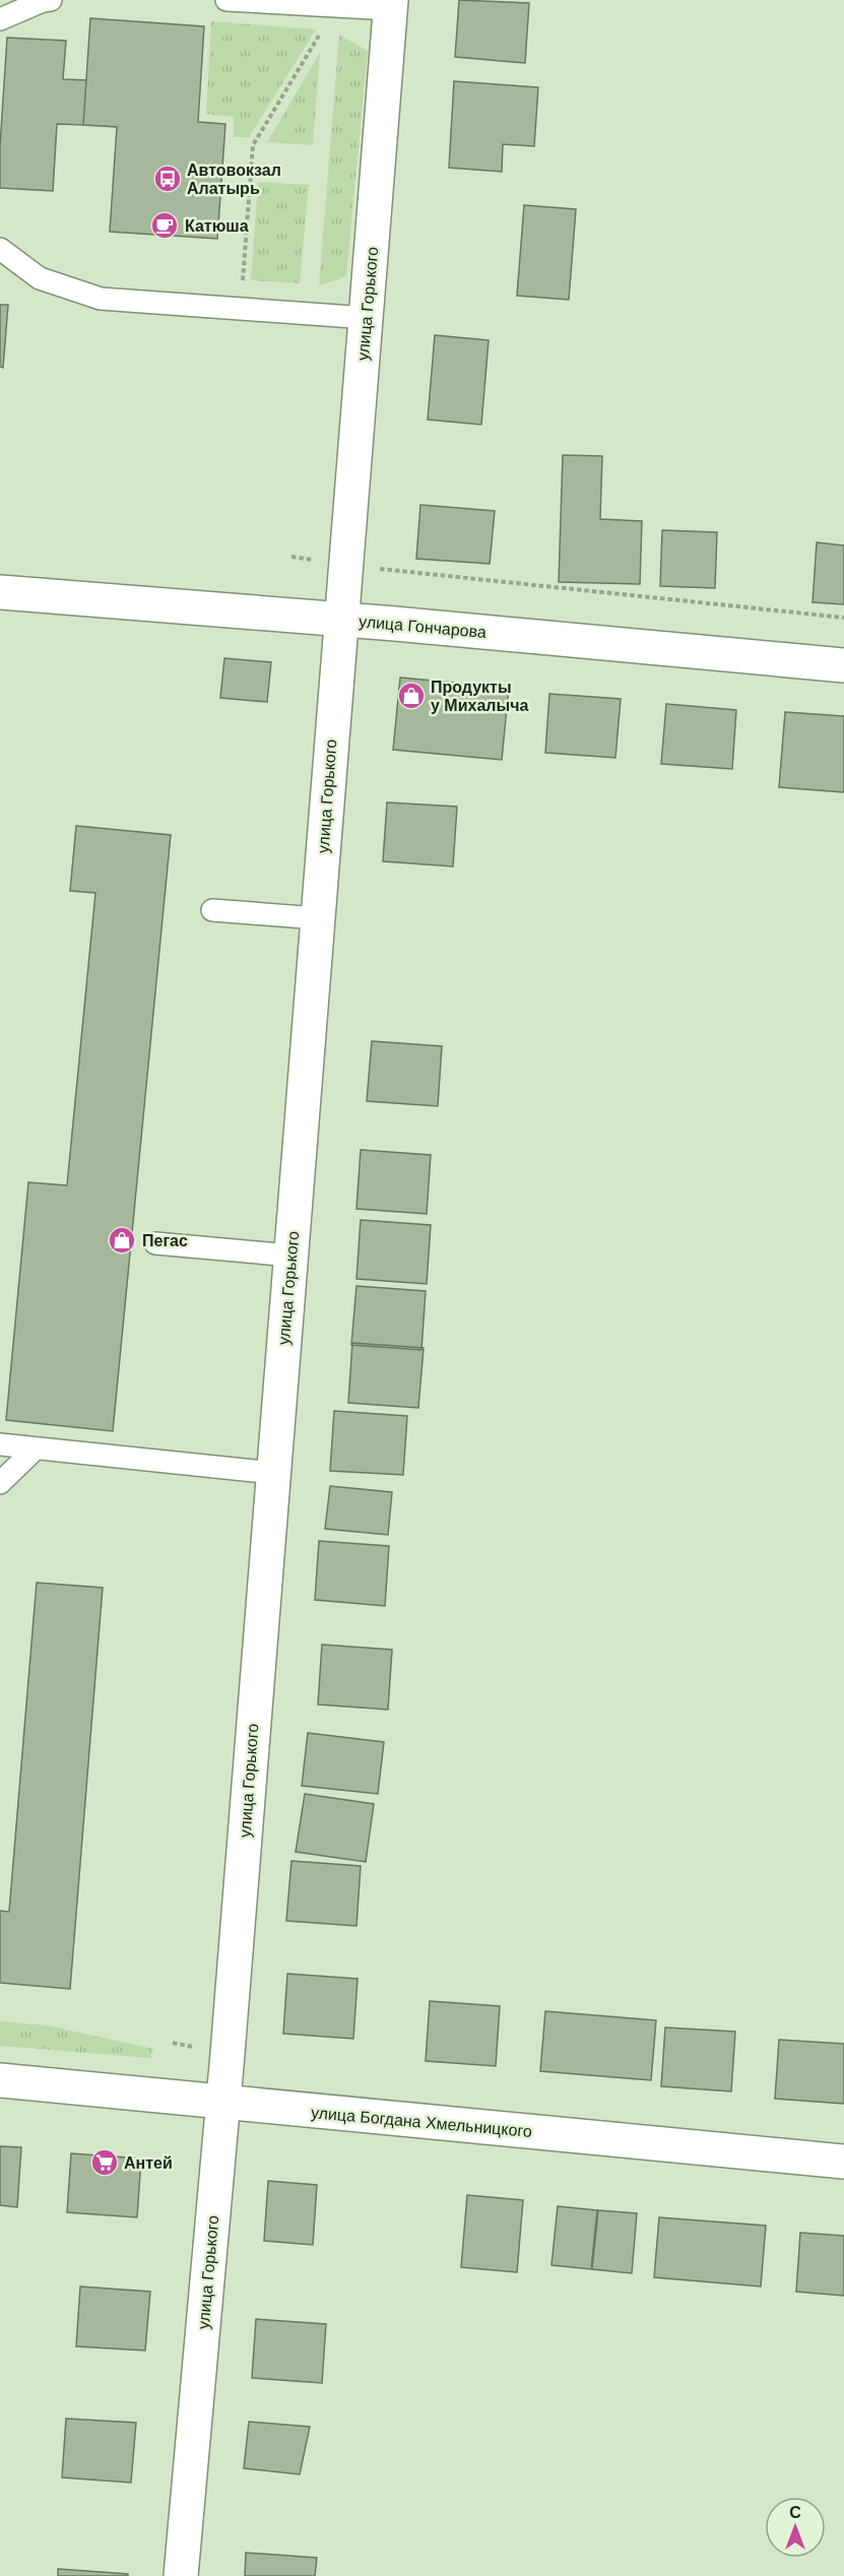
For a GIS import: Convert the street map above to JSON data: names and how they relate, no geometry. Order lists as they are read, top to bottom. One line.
{"streets":{"street":["улица Горького","улица Гончарова","улица Богдана Хмельницкого"]},"crossings":[["улица Горького","улица Гончарова"],["улица Горького","улица Богдана Хмельницкого"]],"places":{"bus stop":["Автовокзал Алатырь"],"cafe":["Катюша"],"shop":["Продукты у Михалыча","Пегас"],"supermarket":["Антей"]},"north":"top"}
